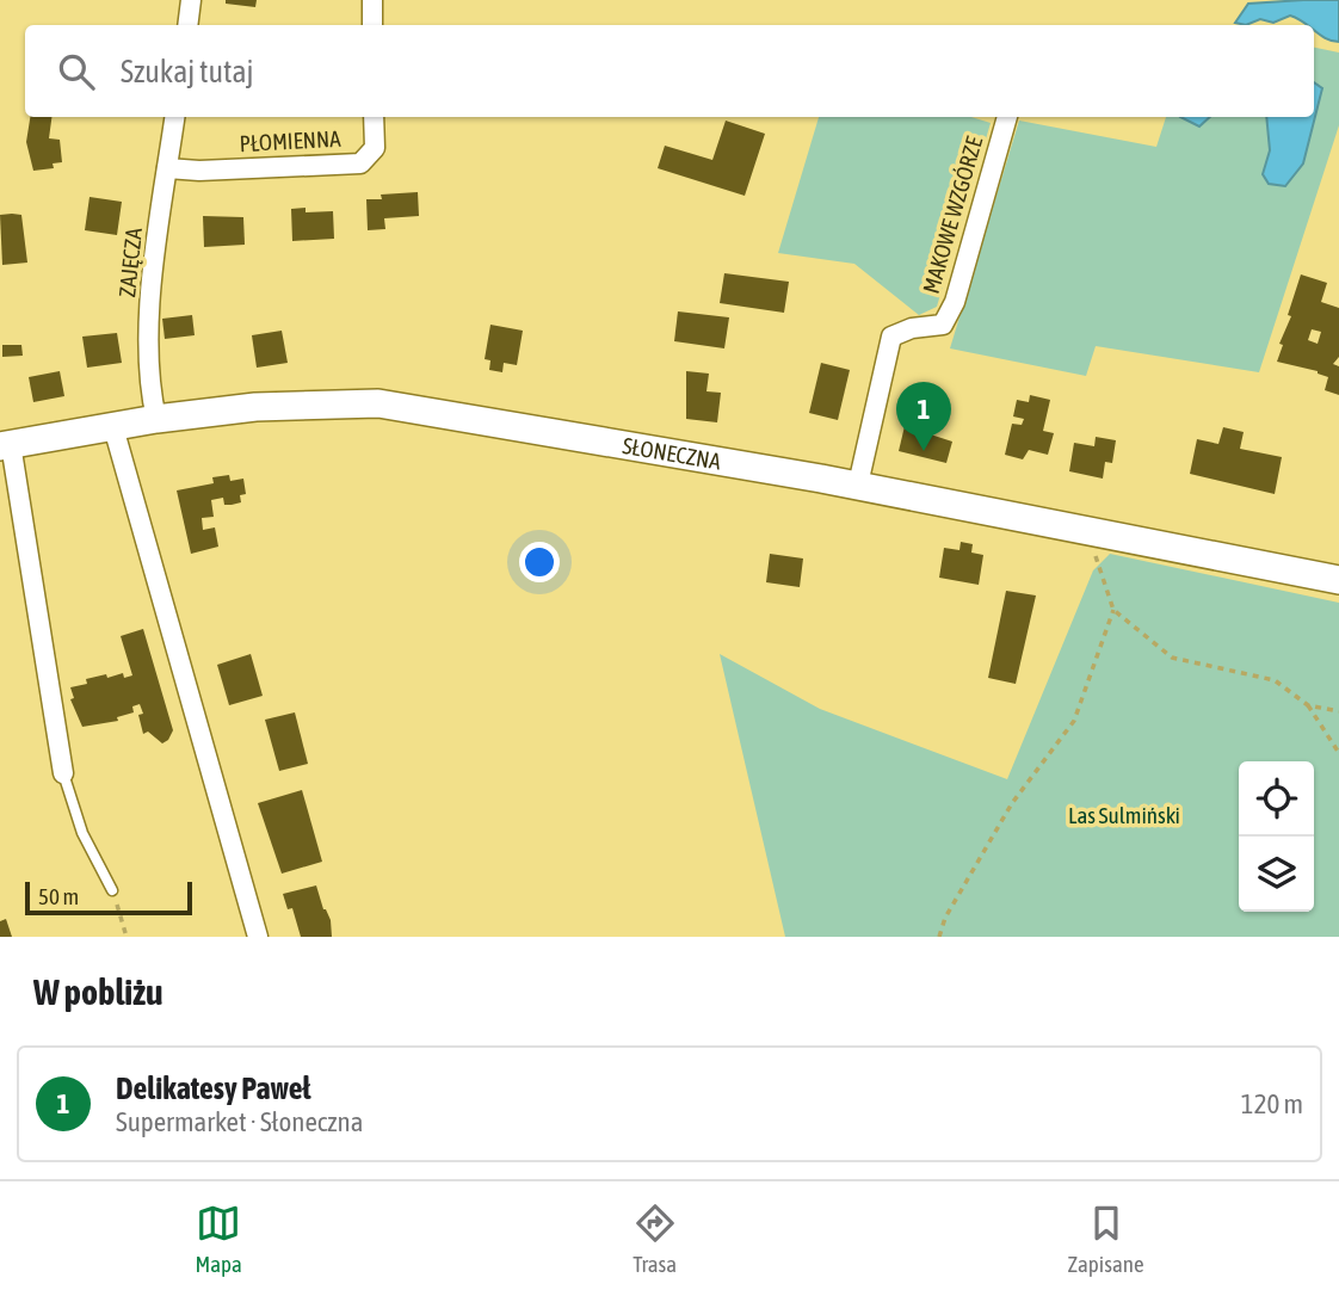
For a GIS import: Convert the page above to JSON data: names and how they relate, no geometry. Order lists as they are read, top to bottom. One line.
{"streets":{"street":["PŁOMIENNA","MAKOWE WZGÓRZE","ZAJĘCZA","SŁONECZNA"]},"crossings":[["PŁOMIENNA","ZAJĘCZA"],["MAKOWE WZGÓRZE","SŁONECZNA"],["ZAJĘCZA","SŁONECZNA"]],"parks":["Las Sulmiński"],"scale_bar":"50 m","page":{"search":"Szukaj tutaj","pins":"1","scale":"50 m","heading":"W pobliżu","list":[{"mark":"1","name":"Delikatesy Paweł","note":"Supermarket · Słoneczna","value":"120 m"}],"nav":["Mapa","Trasa","Zapisane"]}}
